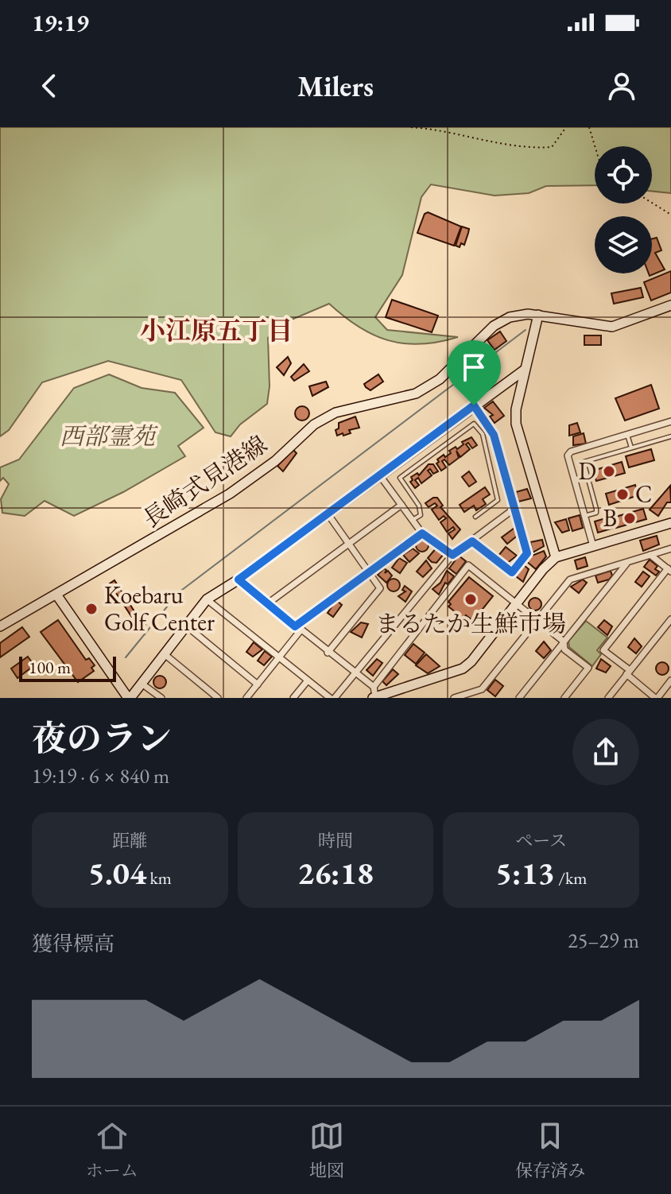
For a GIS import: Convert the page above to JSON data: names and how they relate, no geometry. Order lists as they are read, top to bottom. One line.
{"streets":{"street":["長崎式見港線"]},"districts":["小江原五丁目"],"parks":["西部霊苑"],"places":["D","C","B","まるたか生鮮市場","Koebaru Golf Center"],"scale_bar":"100 m","page":{"status":"19:19","header":"Milers","scale":"100 m","heading":["夜のラン","19:19 · 6 × 840 m"],"stats":[["距離","5.04 km"],["時間","26:18"],["ペース","5:13 /km"]],"chart":["獲得標高","25–29 m"],"tabs":["ホーム","地図","保存済み"]}}
